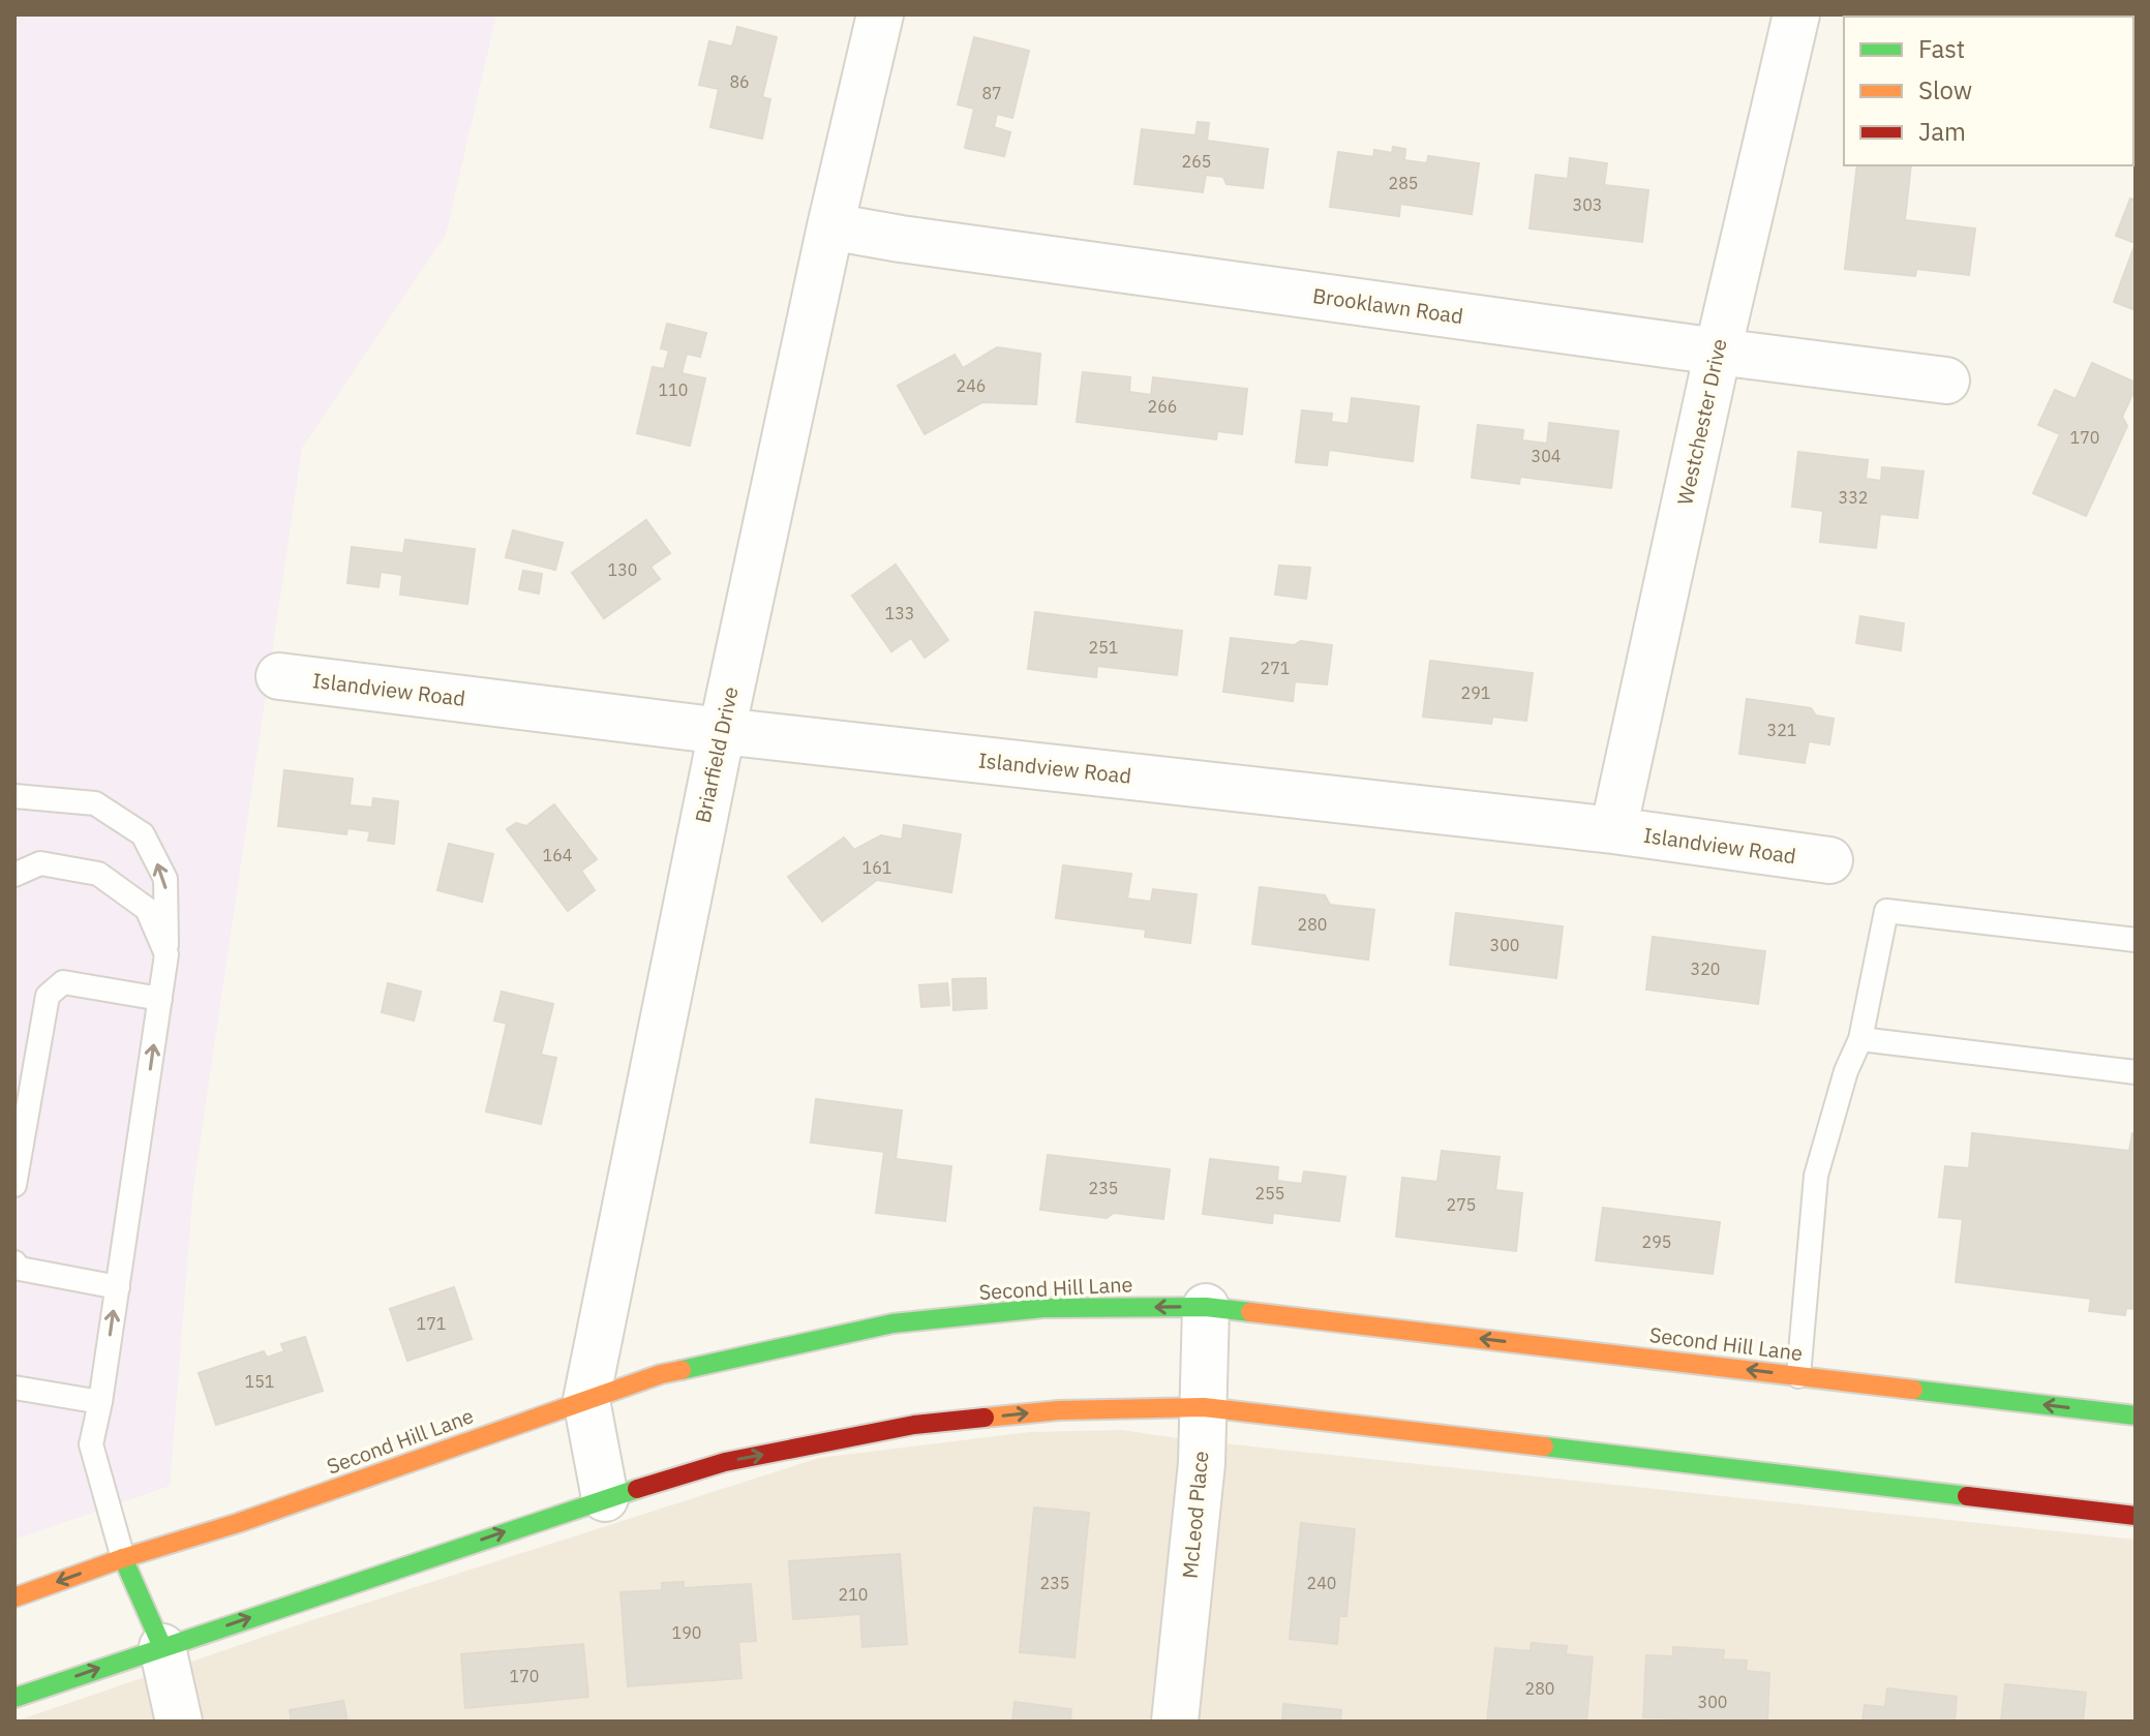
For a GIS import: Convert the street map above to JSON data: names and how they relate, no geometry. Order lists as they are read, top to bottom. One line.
{"streets":{"street":["Brooklawn Road","Westchester Drive","Islandview Road","Briarfield Drive","Second Hill Lane","McLeod Place"]},"crossings":[["Brooklawn Road","Westchester Drive"],["Brooklawn Road","Briarfield Drive"],["Westchester Drive","Islandview Road"],["Islandview Road","Briarfield Drive"],["Briarfield Drive","Second Hill Lane"],["Second Hill Lane","McLeod Place"]],"house_numbers":["86","87","265","285","303","246","110","266","170","304","332","130","133","251","271","291","321","164","161","280","300","320","235","255","275","295","171","151","235","240","210","190","170","280","300"],"legend":["Fast","Slow","Jam"]}
